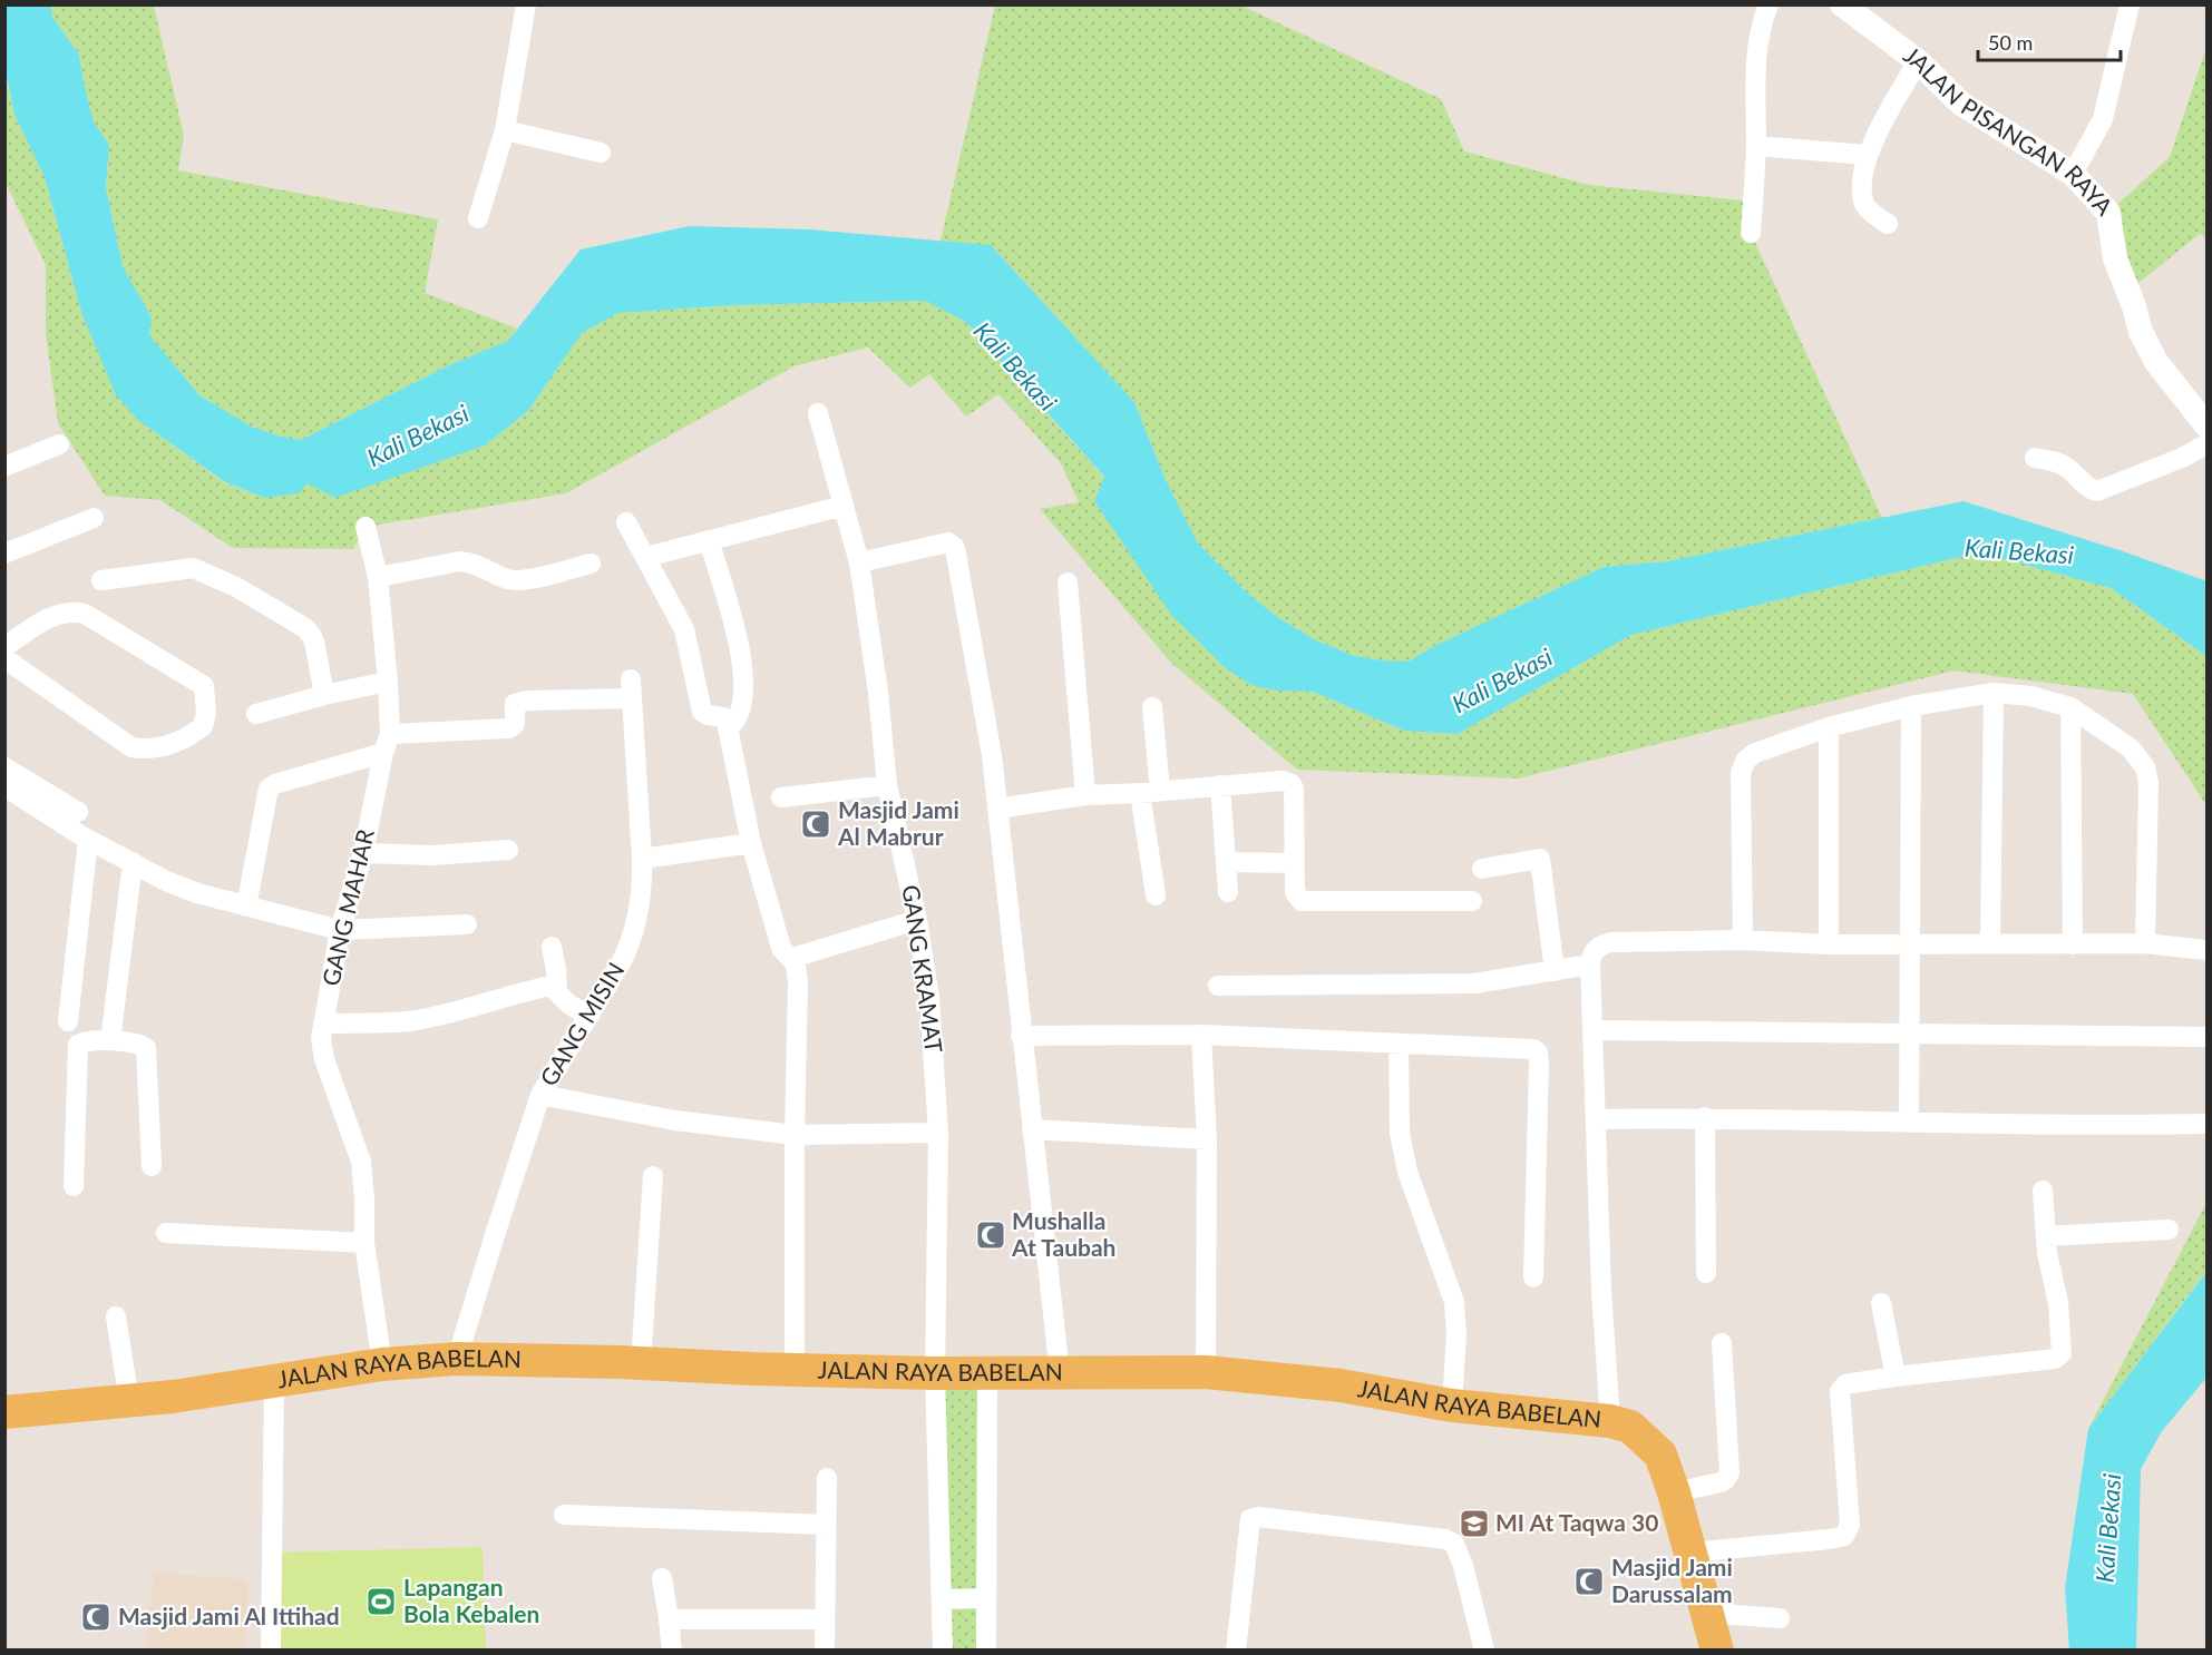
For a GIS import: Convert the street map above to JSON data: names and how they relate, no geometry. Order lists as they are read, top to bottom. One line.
{"streets":{"main road":["JALAN RAYA BABELAN"],"street":["JALAN PISANGAN RAYA","GANG MAHAR","GANG KRAMAT","GANG MISIN"]},"crossings":[["GANG MAHAR","GANG MISIN"],["GANG MAHAR","JALAN RAYA BABELAN"],["GANG KRAMAT","JALAN RAYA BABELAN"],["GANG MISIN","JALAN RAYA BABELAN"]],"water":["Kali Bekasi"],"places":{"mosque":["Masjid Jami Al Mabrur","Mushalla At Taubah","Masjid Jami Darussalam","Masjid Jami Al Ittihad"],"school or university":["MI At Taqwa 30"],"sports":["Lapangan Bola Kebalen"]},"scale_bar":"50 m"}
